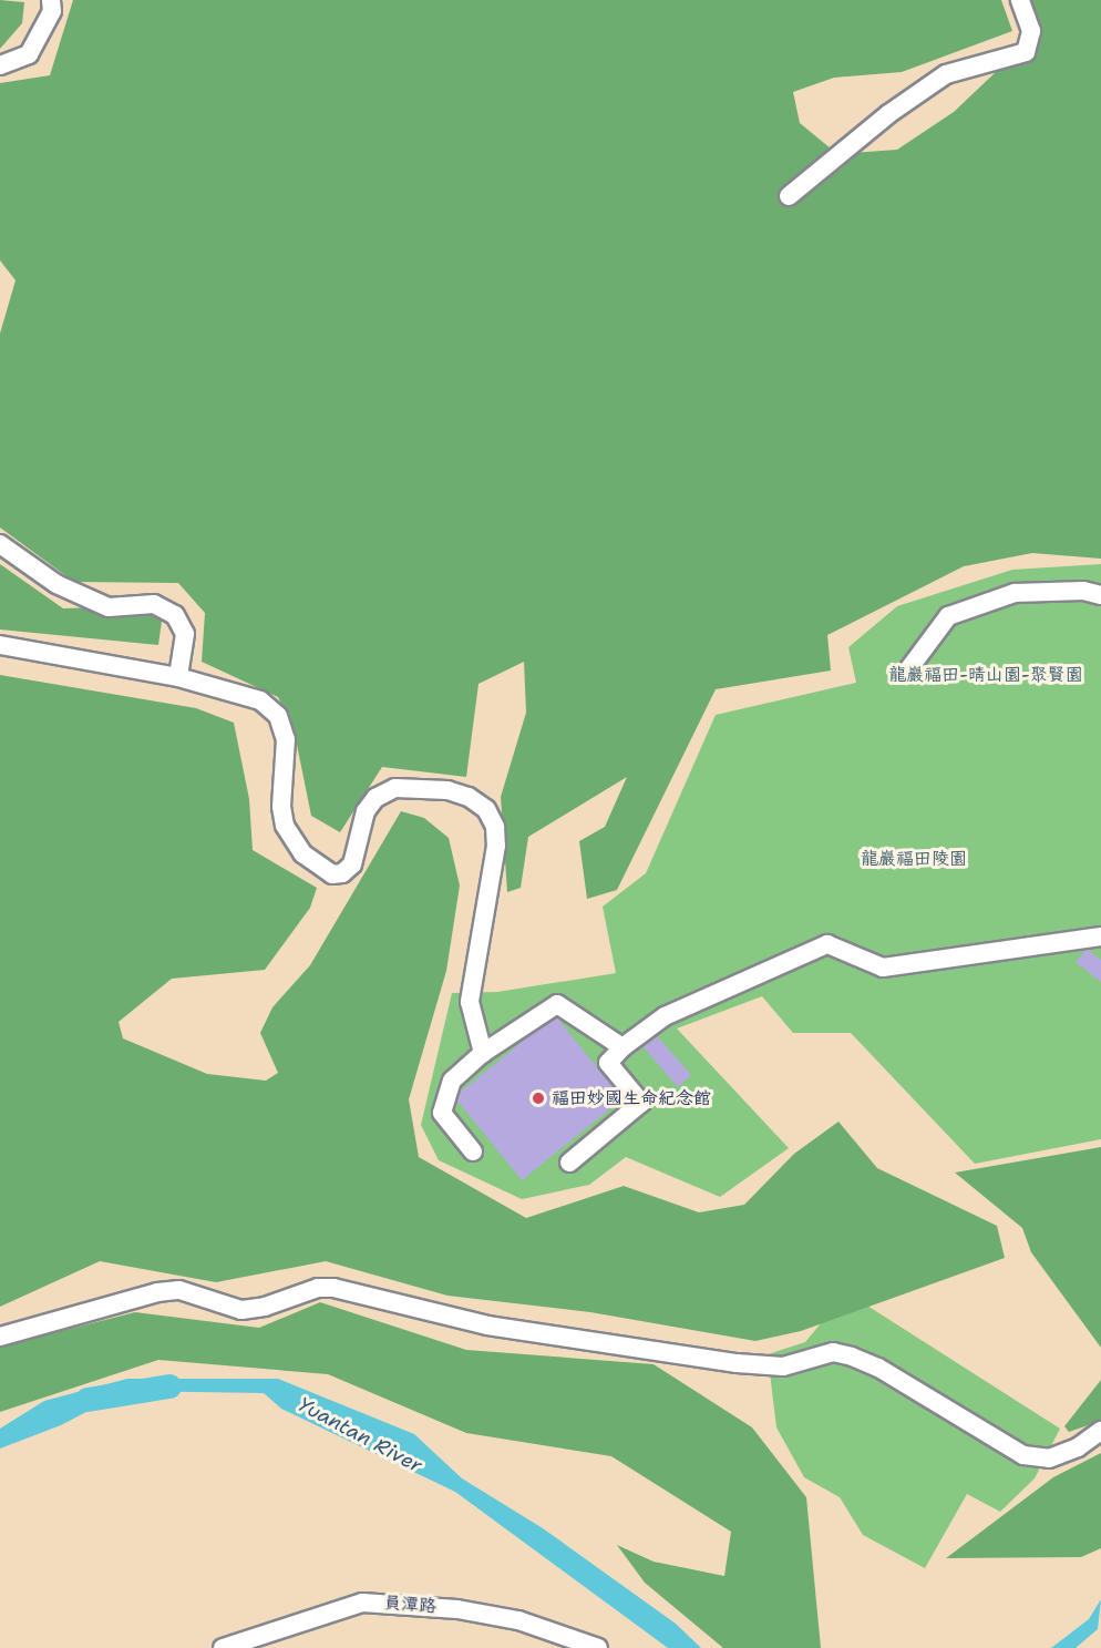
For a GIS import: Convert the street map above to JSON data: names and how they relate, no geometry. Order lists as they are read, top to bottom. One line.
{"streets":{"street":["員潭路"]},"water":["Yuantan River"],"parks":["龍巖福田-晴山園-聚賢園","龍巖福田陵園"],"places":["福田妙國生命紀念館"]}
